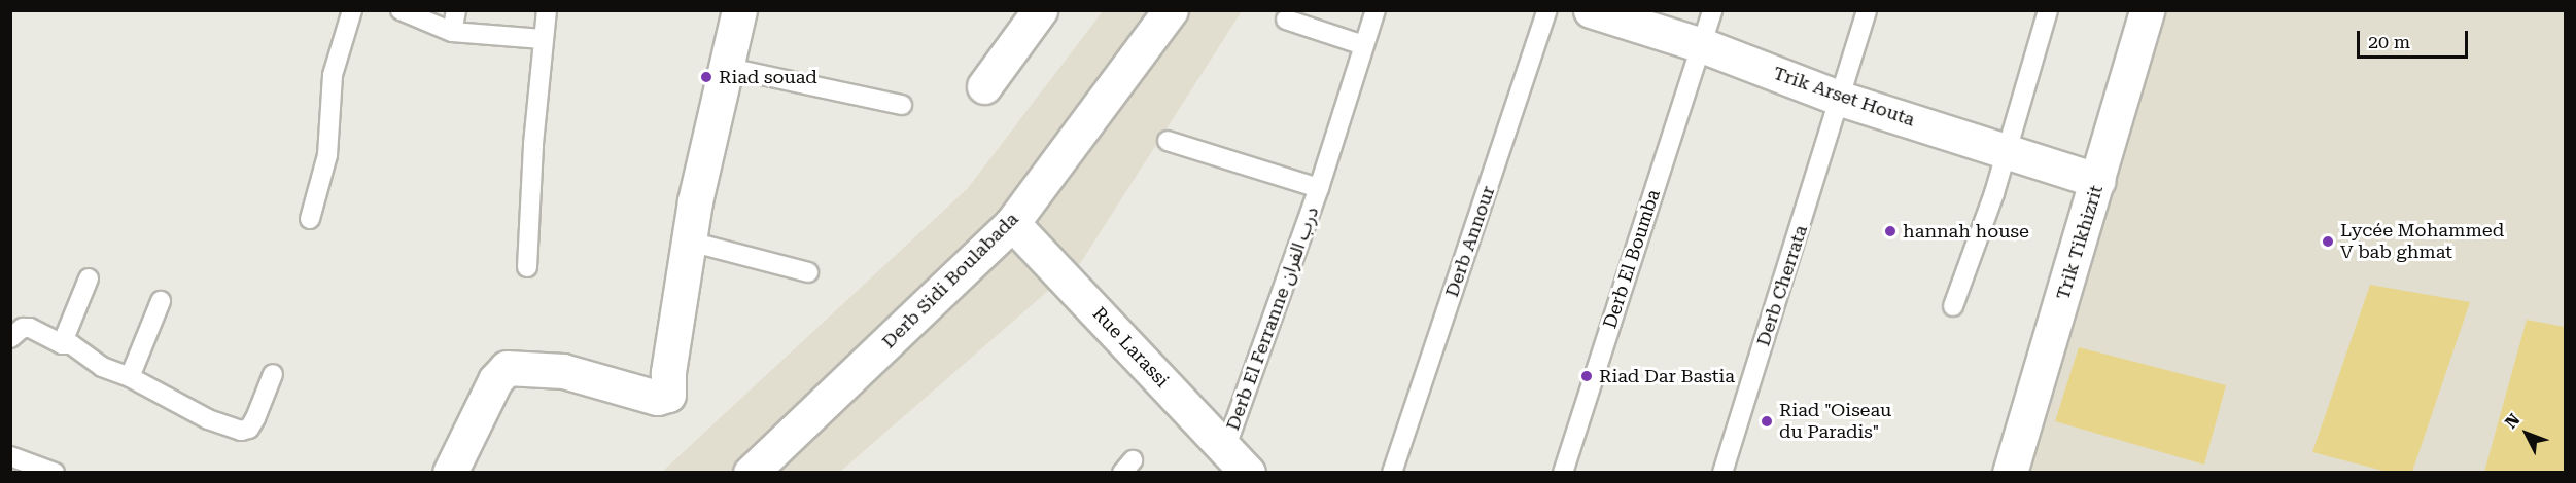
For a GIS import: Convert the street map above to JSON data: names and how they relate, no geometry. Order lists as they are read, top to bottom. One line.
{"streets":{"street":["Trik Arset Houta","Trik Tikhizrit","Derb Sidi Boulabada","Rue Larassi"],"lane":["Derb Annour","Derb El Boumba","Derb Cherrata","Derb El Ferranne درب الفران"]},"crossings":[["Trik Arset Houta","Trik Tikhizrit"],["Trik Arset Houta","Derb El Boumba"],["Trik Arset Houta","Derb Cherrata"],["Derb Sidi Boulabada","Rue Larassi"],["Derb El Ferranne درب الفران","Rue Larassi"]],"places":["Riad souad","hannah house","Lycée Mohammed V bab ghmat","Riad Dar Bastia","Riad \"Oiseau du Paradis\""],"scale_bar":"20 m","north":"top left"}
